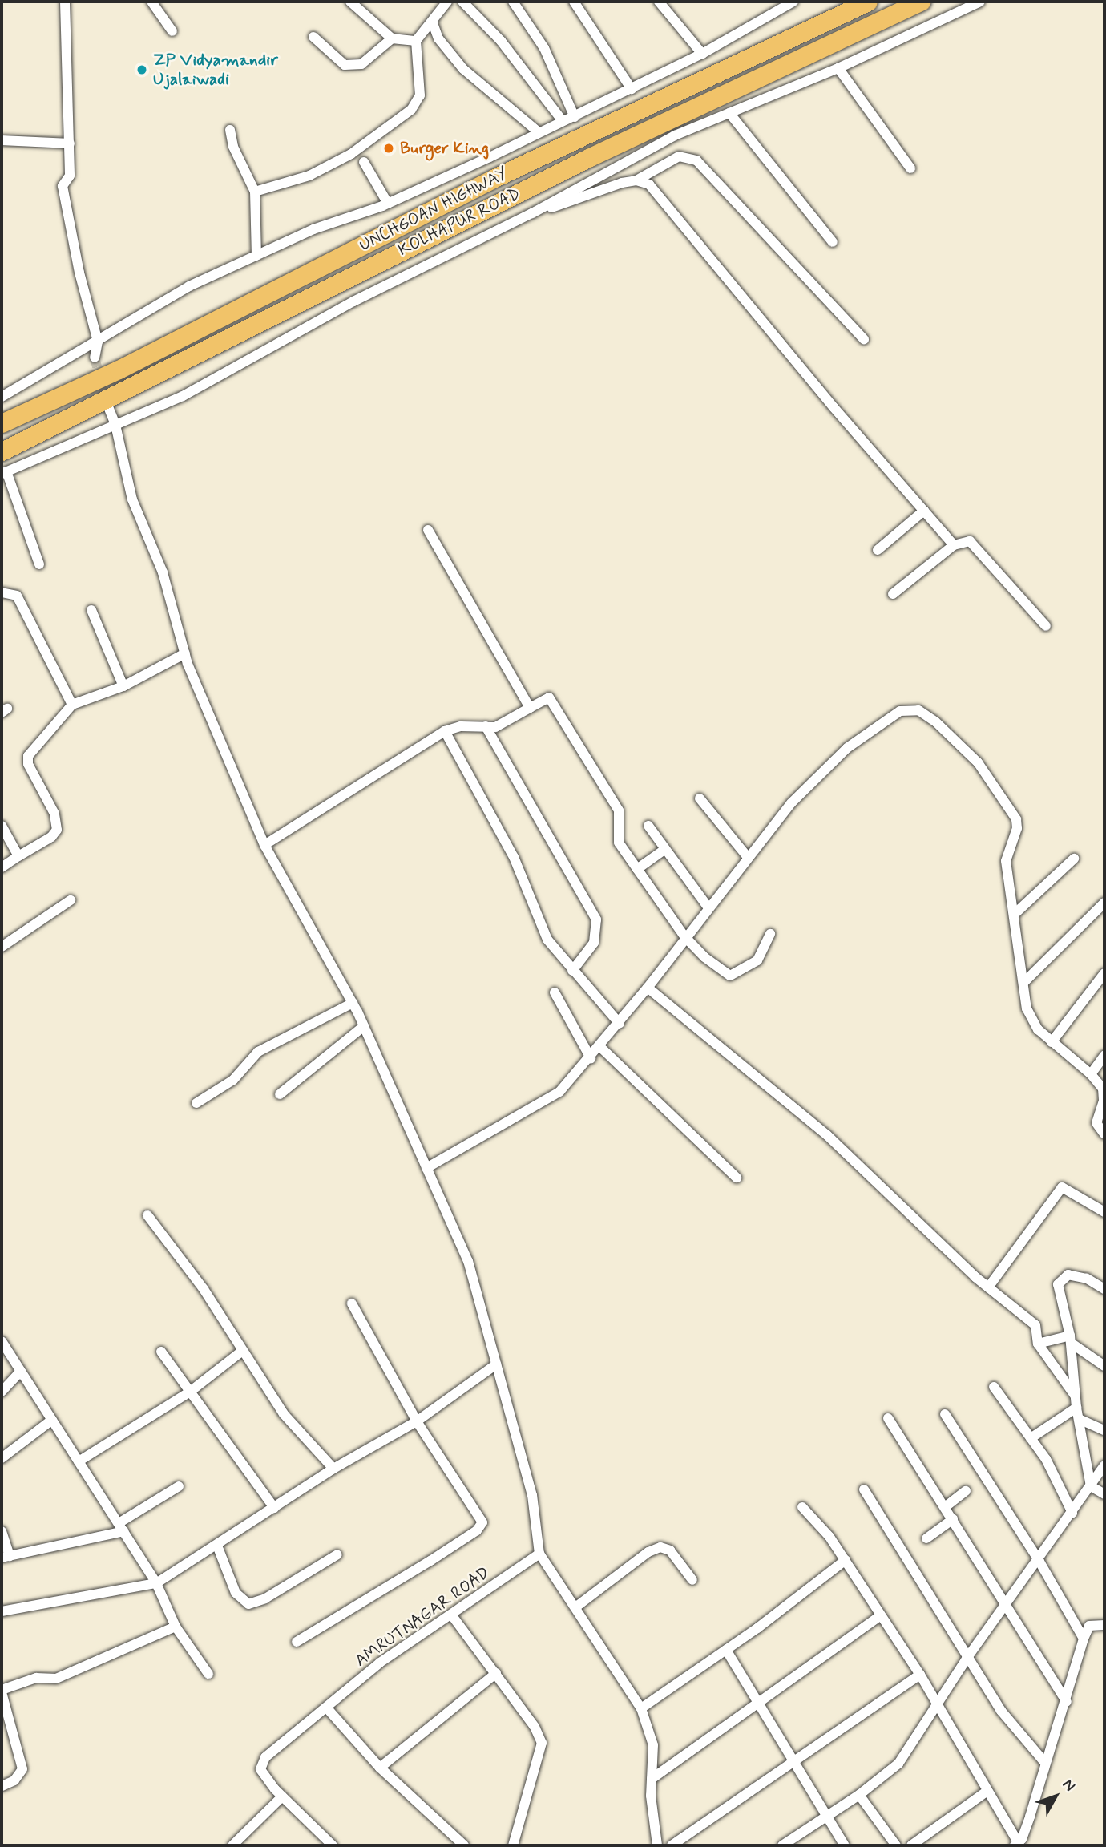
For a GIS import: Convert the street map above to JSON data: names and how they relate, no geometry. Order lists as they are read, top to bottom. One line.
{"streets":{"highway":["UNCHGOAN HIGHWAY","KOLHAPUR ROAD"],"street":["AMRUTNAGAR ROAD"]},"places":["ZP Vidyamandir Ujalaiwadi","Burger King"],"north":"top right"}
